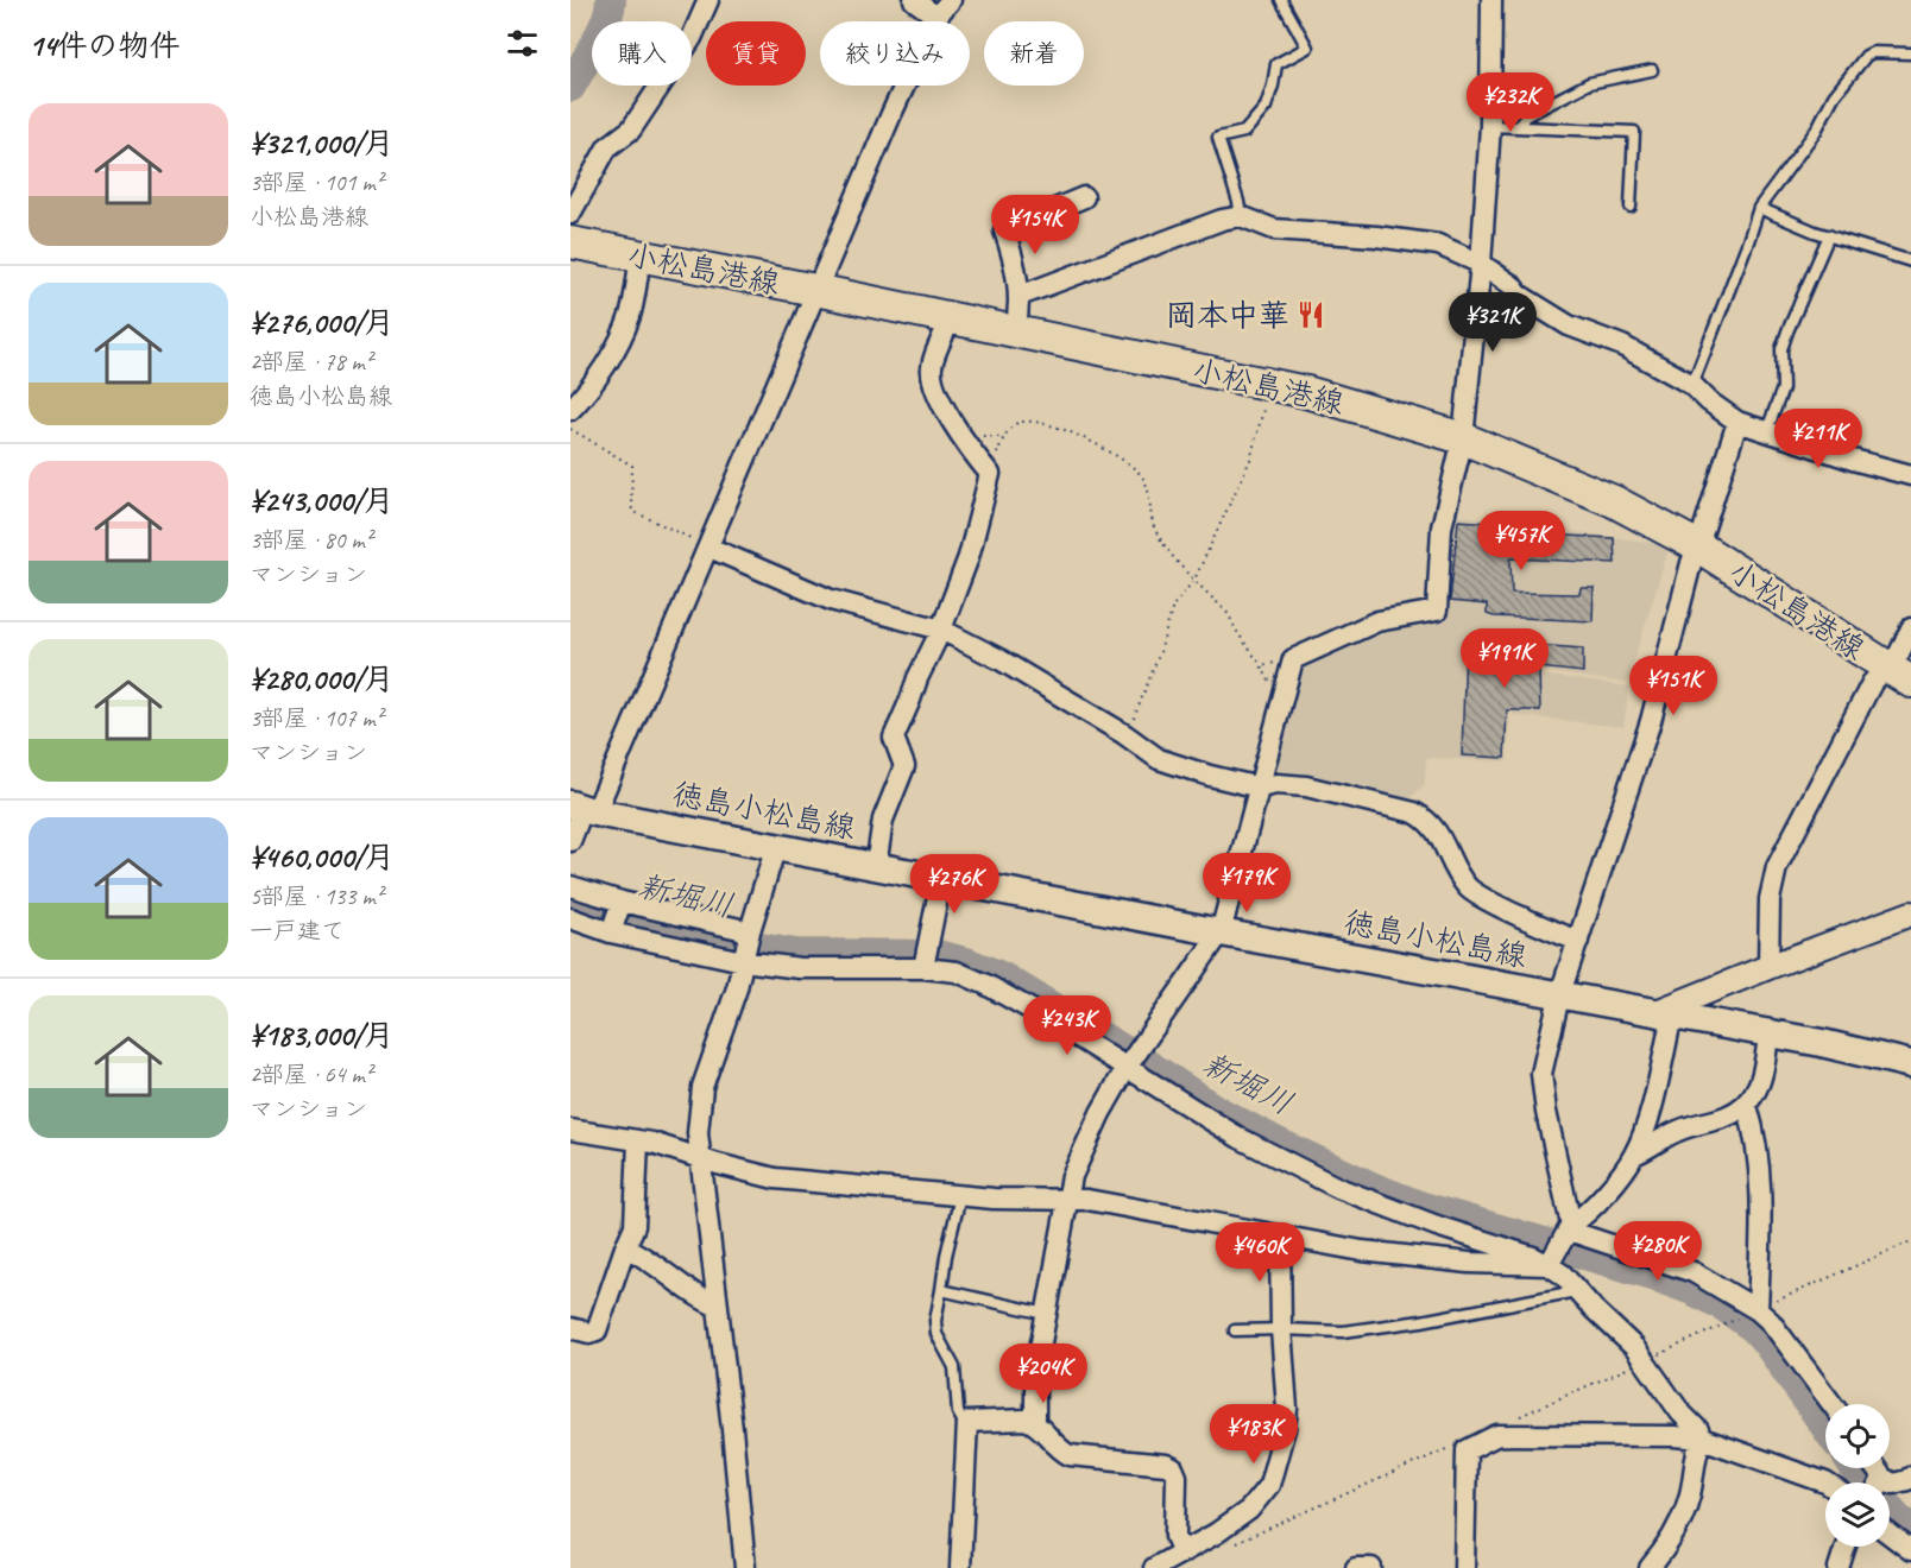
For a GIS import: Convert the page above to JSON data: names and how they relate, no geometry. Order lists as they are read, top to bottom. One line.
{"streets":{"main road":["小松島港線","徳島小松島線"]},"water":["新堀川"],"places":{"restaurant":["岡本中華"]},"page":{"heading":"14件の物件","chip":["購入","賃貸","絞り込み","新着"],"price":["¥232K","¥154K","¥321K","¥211K","¥457K","¥191K","¥151K","¥179K","¥276K","¥243K","¥280K","¥460K","¥204K","¥183K"],"list":[{"name":"¥321,000/月","note":"3部屋 · 101 m² · 小松島港線"},{"name":"¥276,000/月","note":"2部屋 · 78 m² · 徳島小松島線"},{"name":"¥243,000/月","note":"3部屋 · 80 m² · マンション"},{"name":"¥280,000/月","note":"3部屋 · 107 m² · マンション"},{"name":"¥460,000/月","note":"5部屋 · 133 m² · 一戸建て"},{"name":"¥183,000/月","note":"2部屋 · 64 m² · マンション"}]}}
